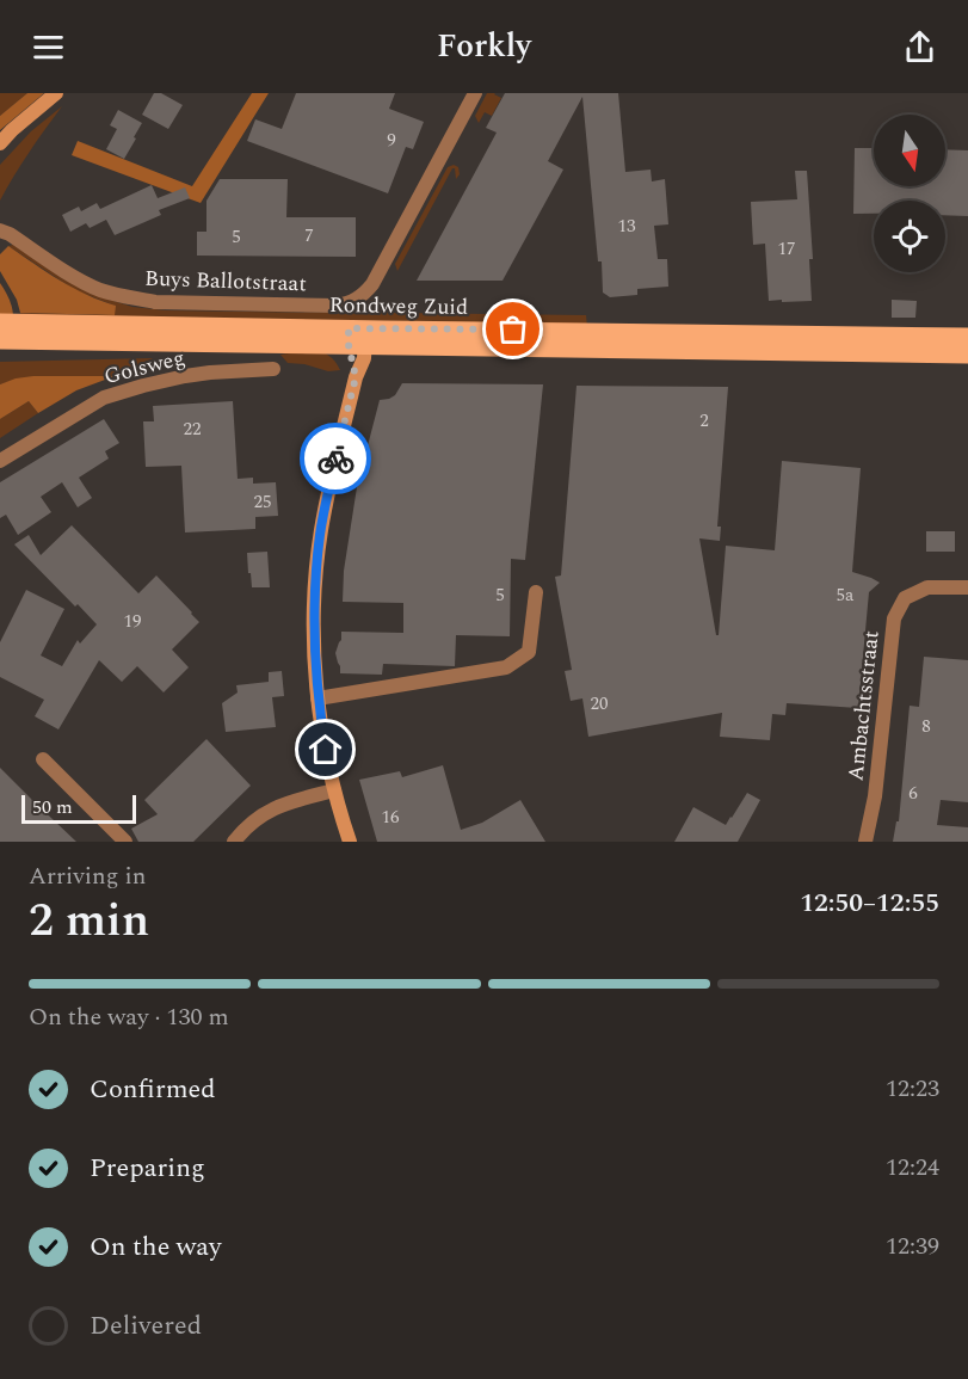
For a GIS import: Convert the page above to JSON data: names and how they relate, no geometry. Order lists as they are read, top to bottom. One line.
{"streets":{"main road":["Rondweg Zuid"],"street":["Buys Ballotstraat","Golsweg","Ambachtsstraat"]},"house_numbers":["9","13","7","5","17","2","22","25","5","5a","19","20","8","6","16"],"scale_bar":"50 m","north":"bottom","page":{"header":"Forkly","scale":"50 m","heading":["2 min","Arriving in","12:50–12:55"],"bar":"On the way · 130 m","list":[["Confirmed","12:23"],["Preparing","12:24"],["On the way","12:39"],"Delivered"]}}
